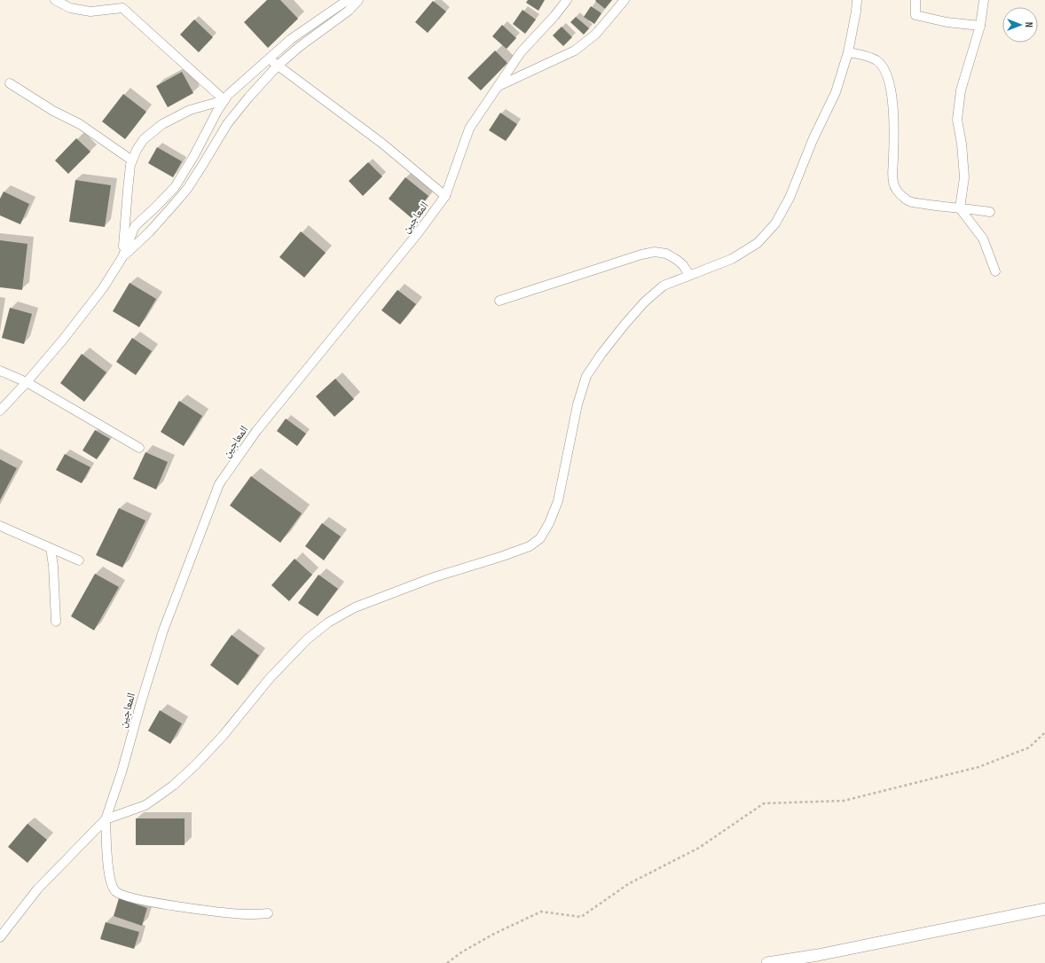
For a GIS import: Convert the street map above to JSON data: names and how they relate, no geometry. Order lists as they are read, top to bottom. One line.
{"streets":{"street":["المعاجين"]},"north":"right"}
